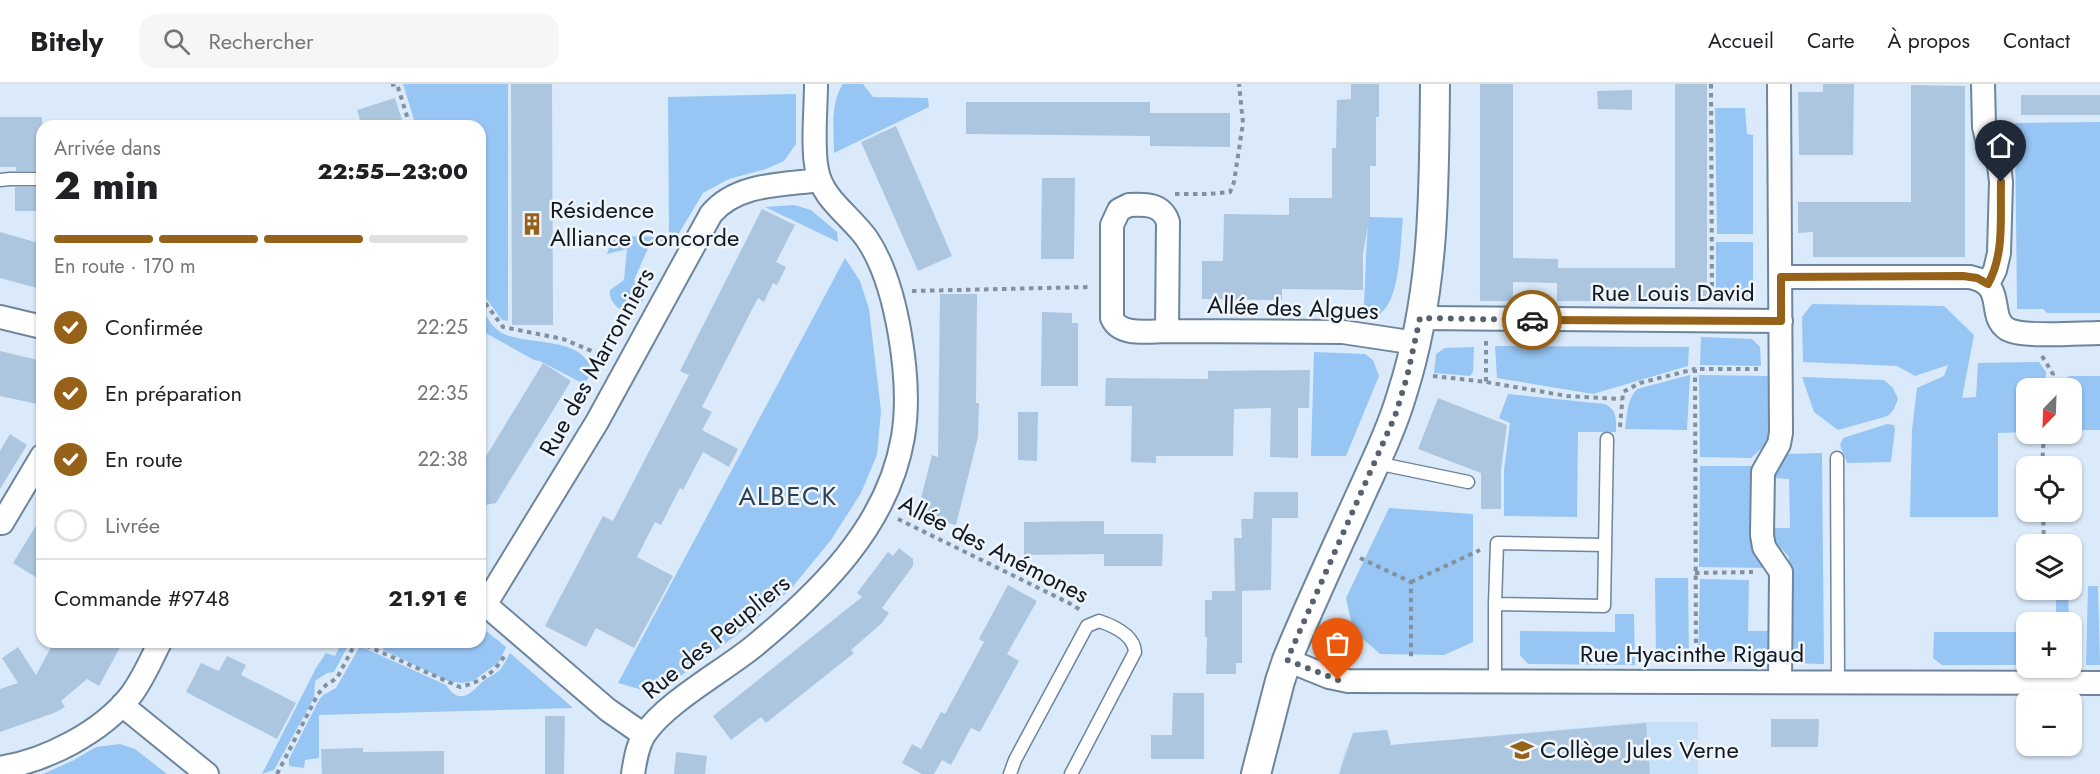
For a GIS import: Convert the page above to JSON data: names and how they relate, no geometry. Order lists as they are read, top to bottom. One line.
{"streets":{"street":["Rue Louis David","Allée des Algues","Rue des Marronniers","Rue des Peupliers","Rue Hyacinthe Rigaud"],"path":["Allée des Anémones"]},"crossings":[["Rue Louis David","Allée des Algues"],["Rue des Marronniers","Rue des Peupliers"],["Allée des Anémones","Rue des Peupliers"]],"districts":["ALBECK"],"places":{"building":["Résidence Alliance Concorde"],"school or university":["Collège Jules Verne"]},"north":"bottom left","page":{"header":"Bitely","search":"Rechercher","nav":["Accueil","Carte","À propos","Contact"],"heading":["2 min","Arrivée dans","22:55–23:00"],"panel":["Commande #9748","21.91 €"],"bar":"En route · 170 m","list":[["Confirmée","22:25"],["En préparation","22:35"],["En route","22:38"],"Livrée"],"map_buttons":["+","−"]}}
